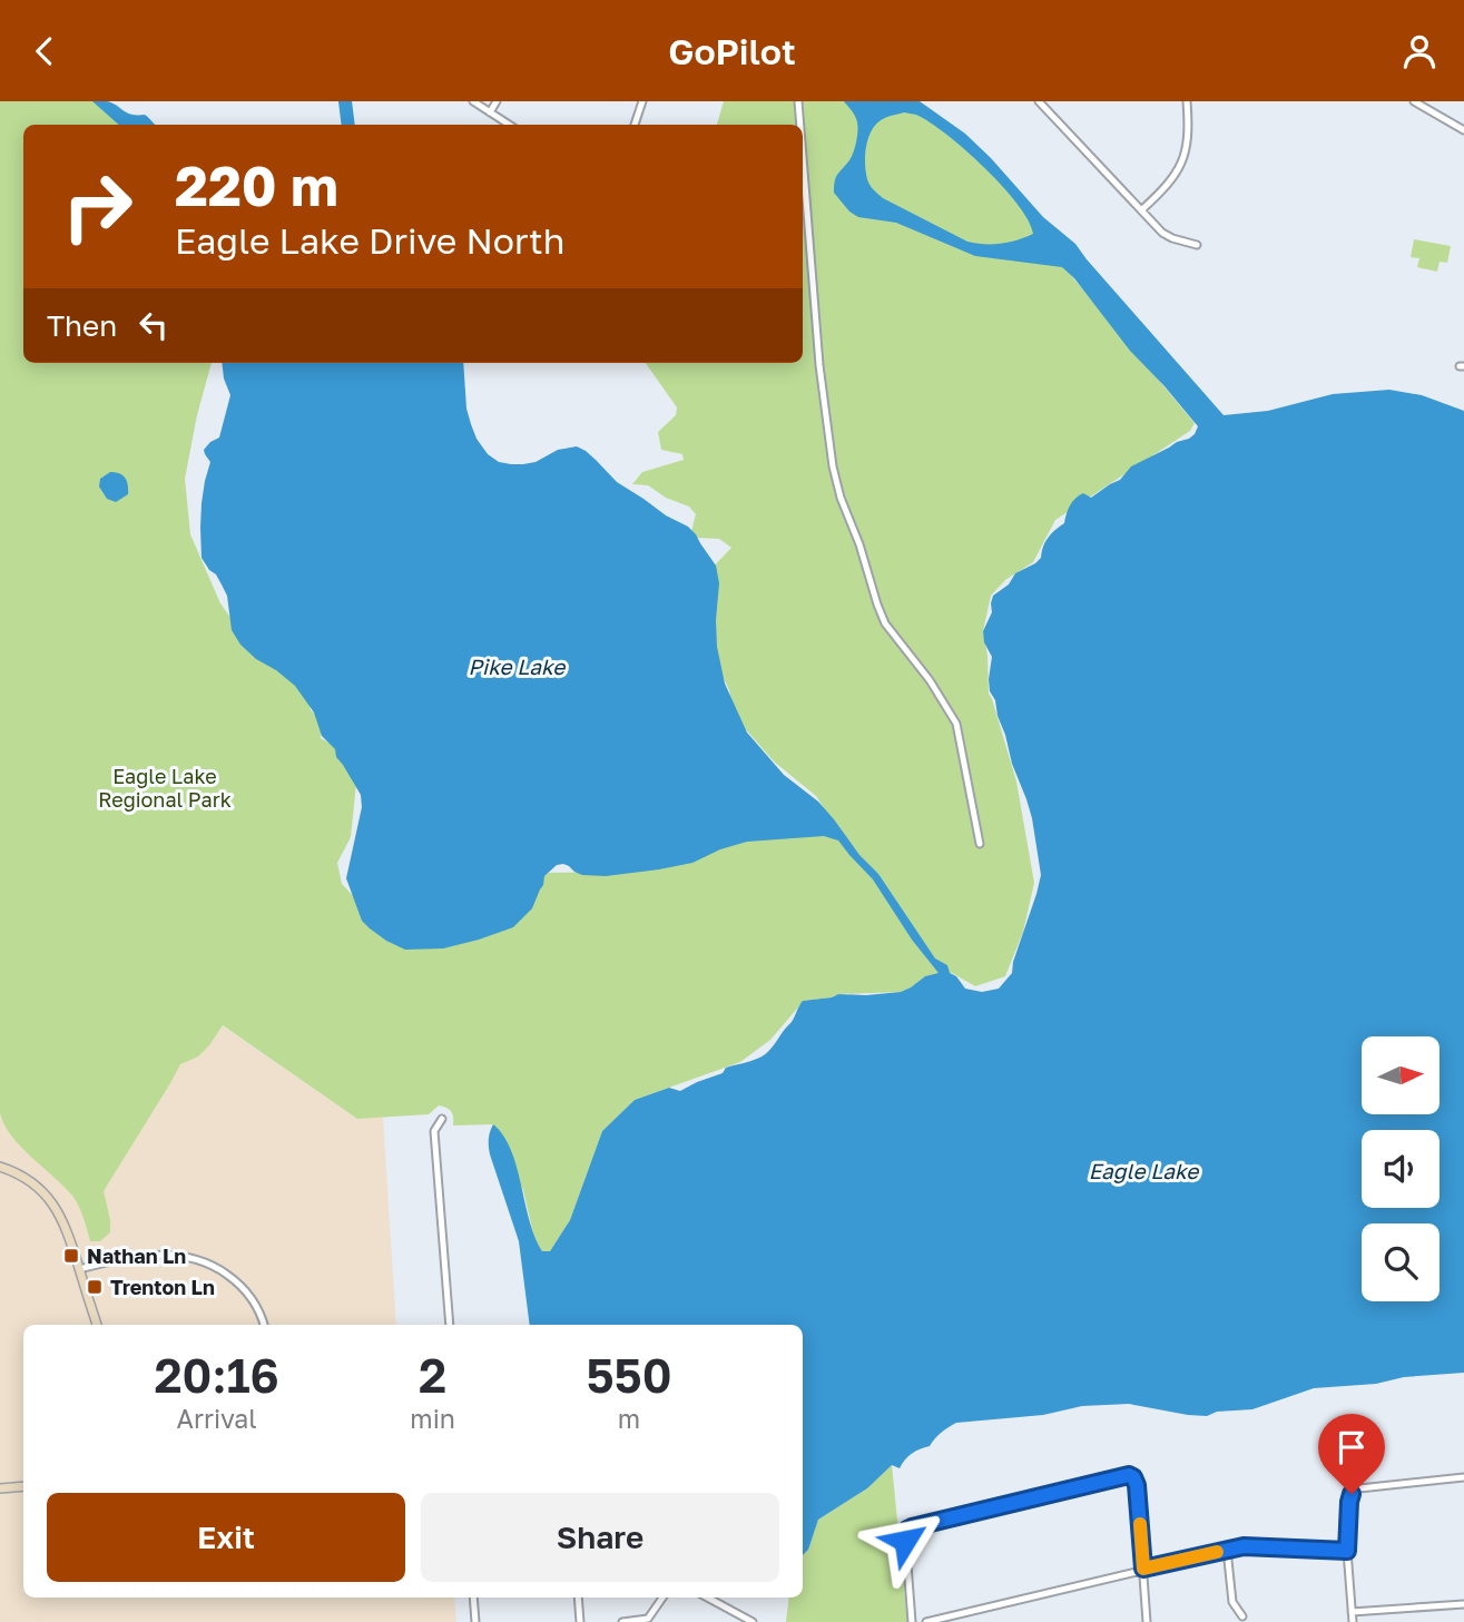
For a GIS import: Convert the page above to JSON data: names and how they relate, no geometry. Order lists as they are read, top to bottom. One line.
{"water":["Pike Lake","Eagle Lake"],"parks":["Eagle Lake Regional Park"],"places":{"transit":["Nathan Ln","Trenton Ln"]},"north":"right","page":{"header":"GoPilot","turn":["220 m","Eagle Lake Drive North"],"then":"Then","eta":["20:16","Arrival","2","min","550","m"],"buttons":["Exit","Share"]}}
